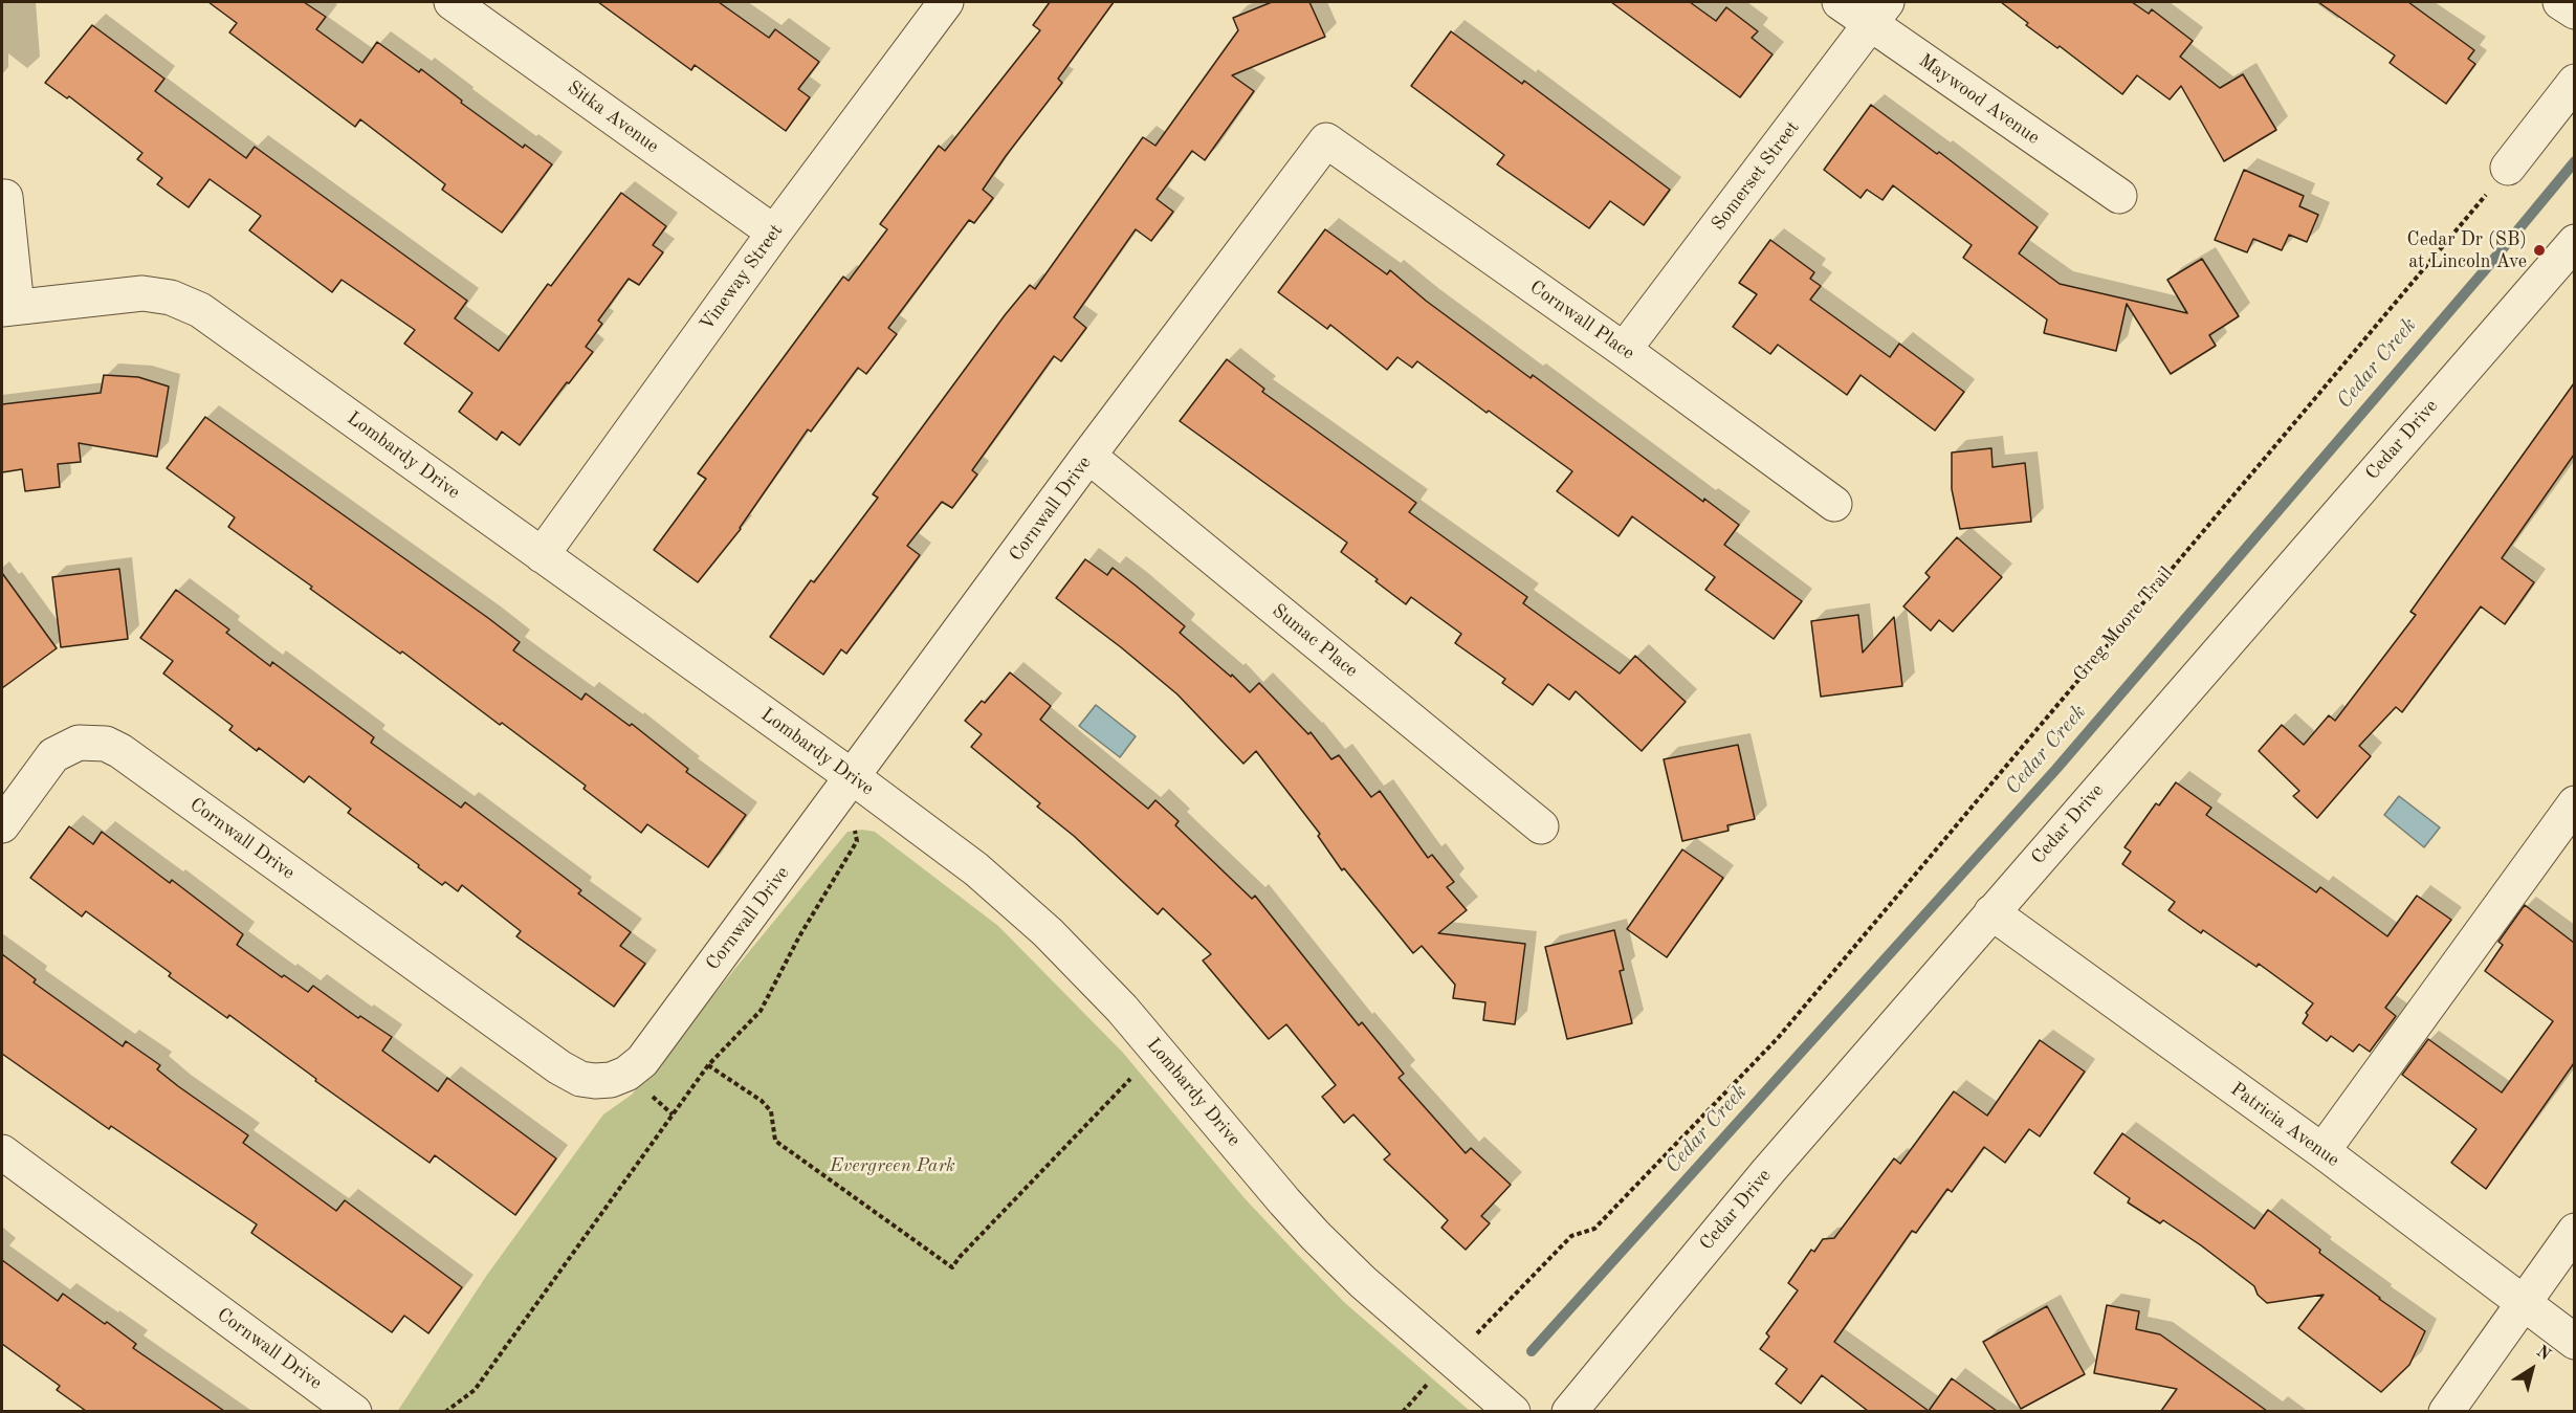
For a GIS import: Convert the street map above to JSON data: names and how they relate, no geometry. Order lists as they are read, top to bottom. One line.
{"streets":{"street":["Maywood Avenue","Sitka Avenue","Somerset Street","Vineway Street","Cornwall Place","Cedar Drive","Lombardy Drive","Cornwall Drive","Sumac Place","Patricia Avenue"],"path":["Greg Moore Trail"]},"crossings":[["Maywood Avenue","Somerset Street"],["Sitka Avenue","Vineway Street"],["Somerset Street","Cornwall Place"],["Vineway Street","Lombardy Drive"],["Cornwall Place","Cornwall Drive"],["Cedar Drive","Patricia Avenue"],["Lombardy Drive","Cornwall Drive"],["Cornwall Drive","Sumac Place"]],"water":["Cedar Creek"],"parks":["Evergreen Park"],"places":["Cedar Dr (SB) at Lincoln Ave"],"north":"top right"}
